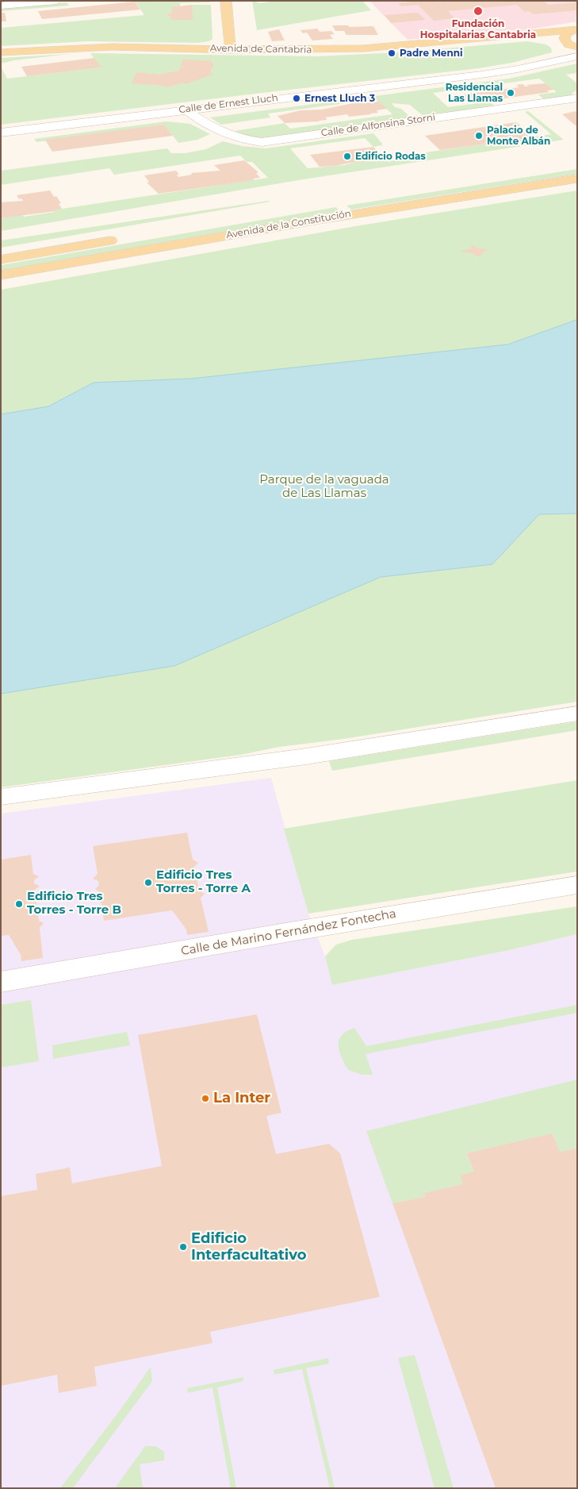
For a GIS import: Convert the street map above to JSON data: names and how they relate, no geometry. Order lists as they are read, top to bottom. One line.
{"streets":{"main road":["Avenida de Cantabria","Avenida de la Constitución"],"street":["Calle de Ernest Lluch","Calle de Alfonsina Storni","Calle de Marino Fernández Fontecha"]},"crossings":[["Avenida de Cantabria","Calle de Ernest Lluch"],["Calle de Ernest Lluch","Calle de Alfonsina Storni"]],"parks":["Parque de la vaguada de Las Llamas"],"places":["Fundación Hospitalarias Cantabria","Padre Menni","Residencial Las Llamas","Ernest Lluch 3","Palacio de Monte Albán","Edificio Rodas","Edificio Tres Torres - Torre A","Edificio Tres Torres - Torre B","La Inter","Edificio Interfacultativo"]}
